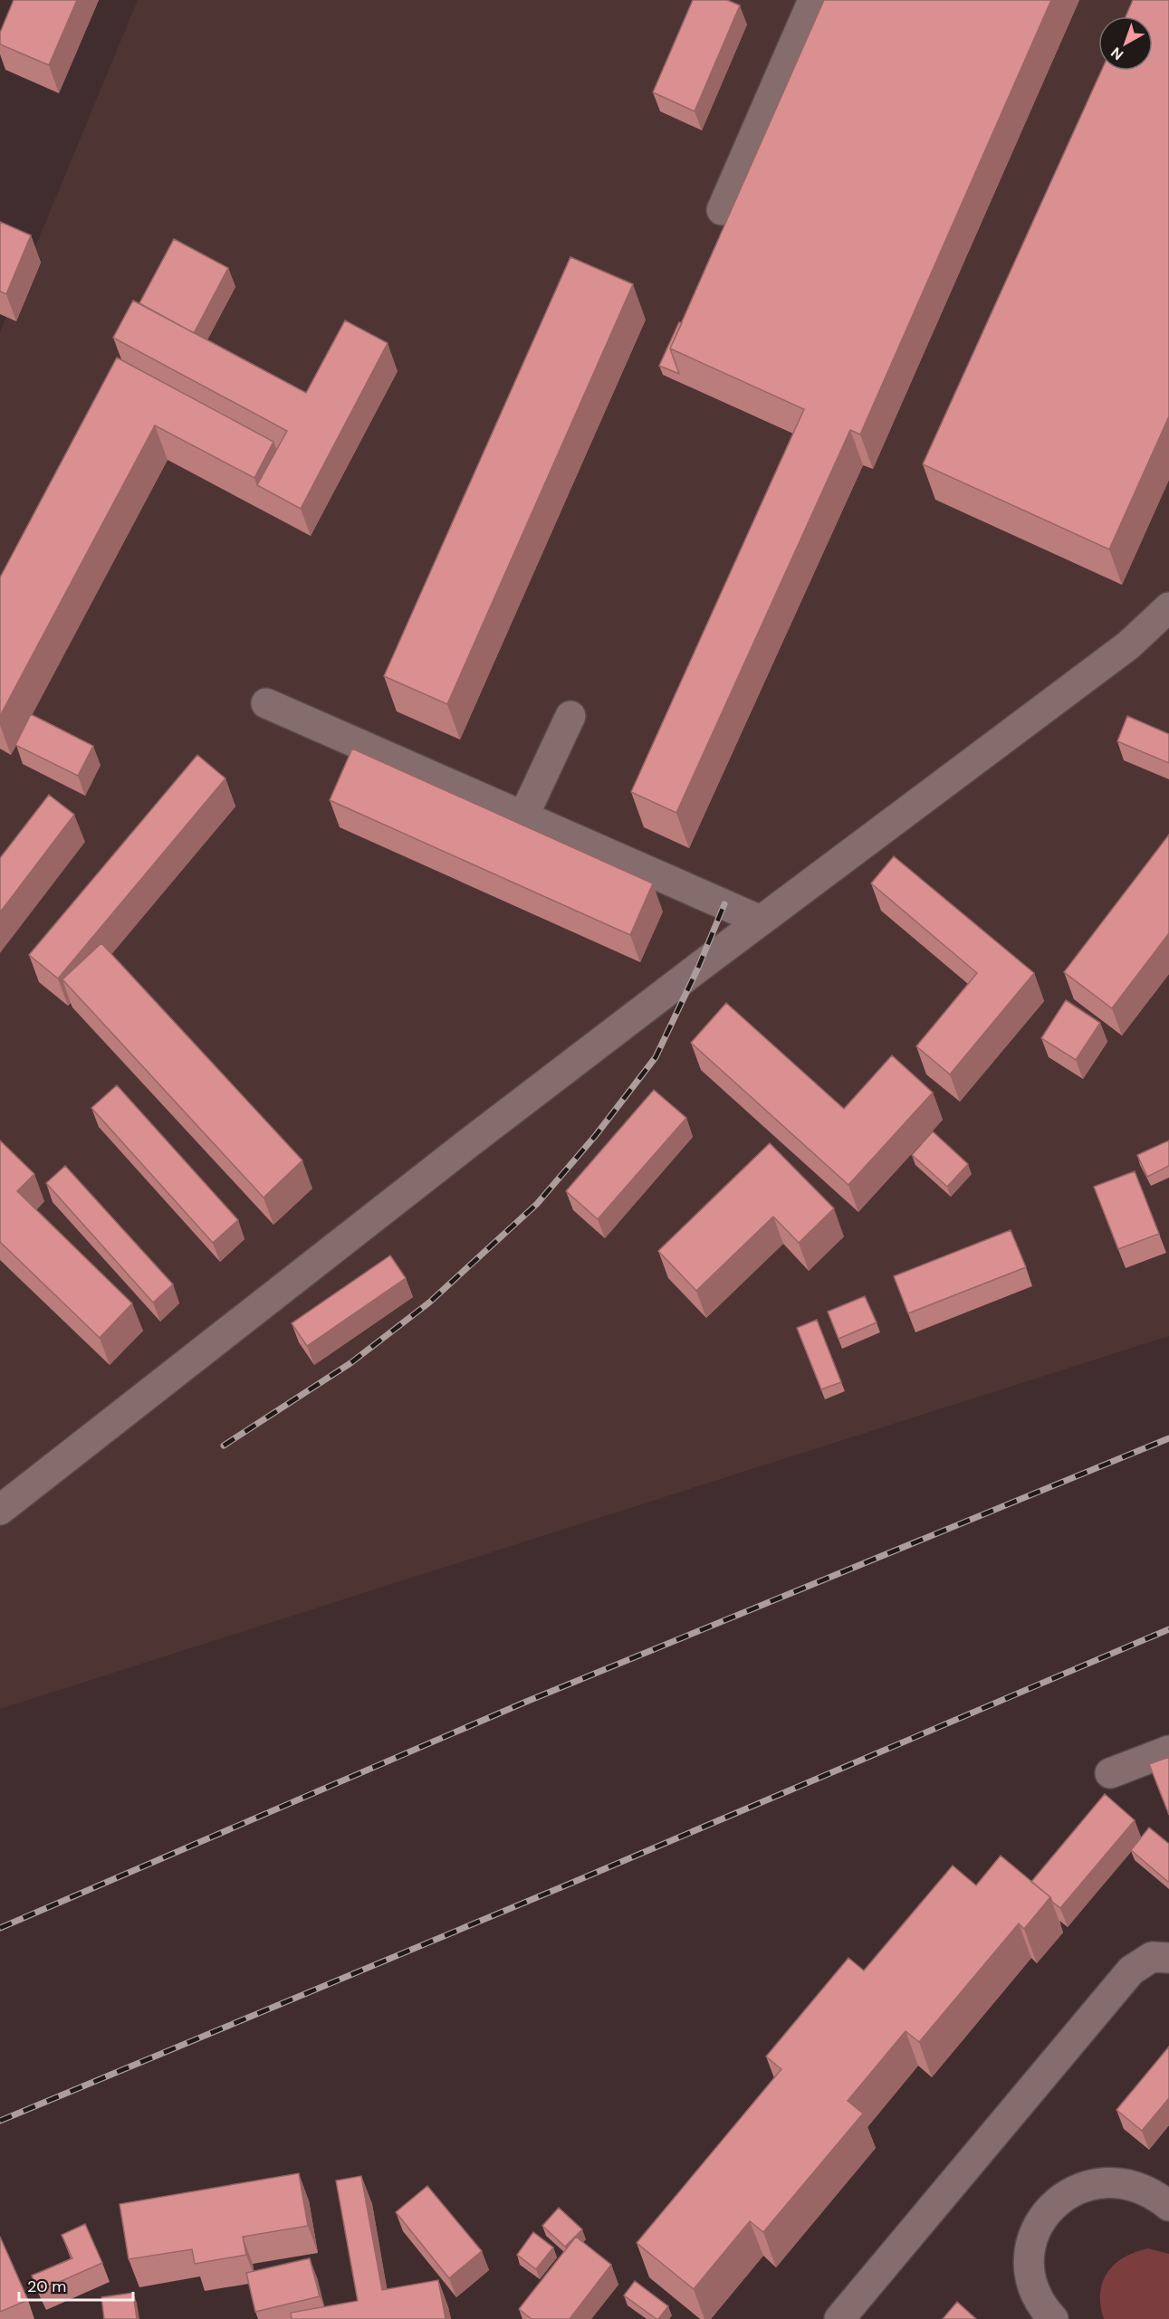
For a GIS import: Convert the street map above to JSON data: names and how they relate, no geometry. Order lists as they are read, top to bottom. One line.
{"scale_bar":"20 m","north":"bottom left"}
